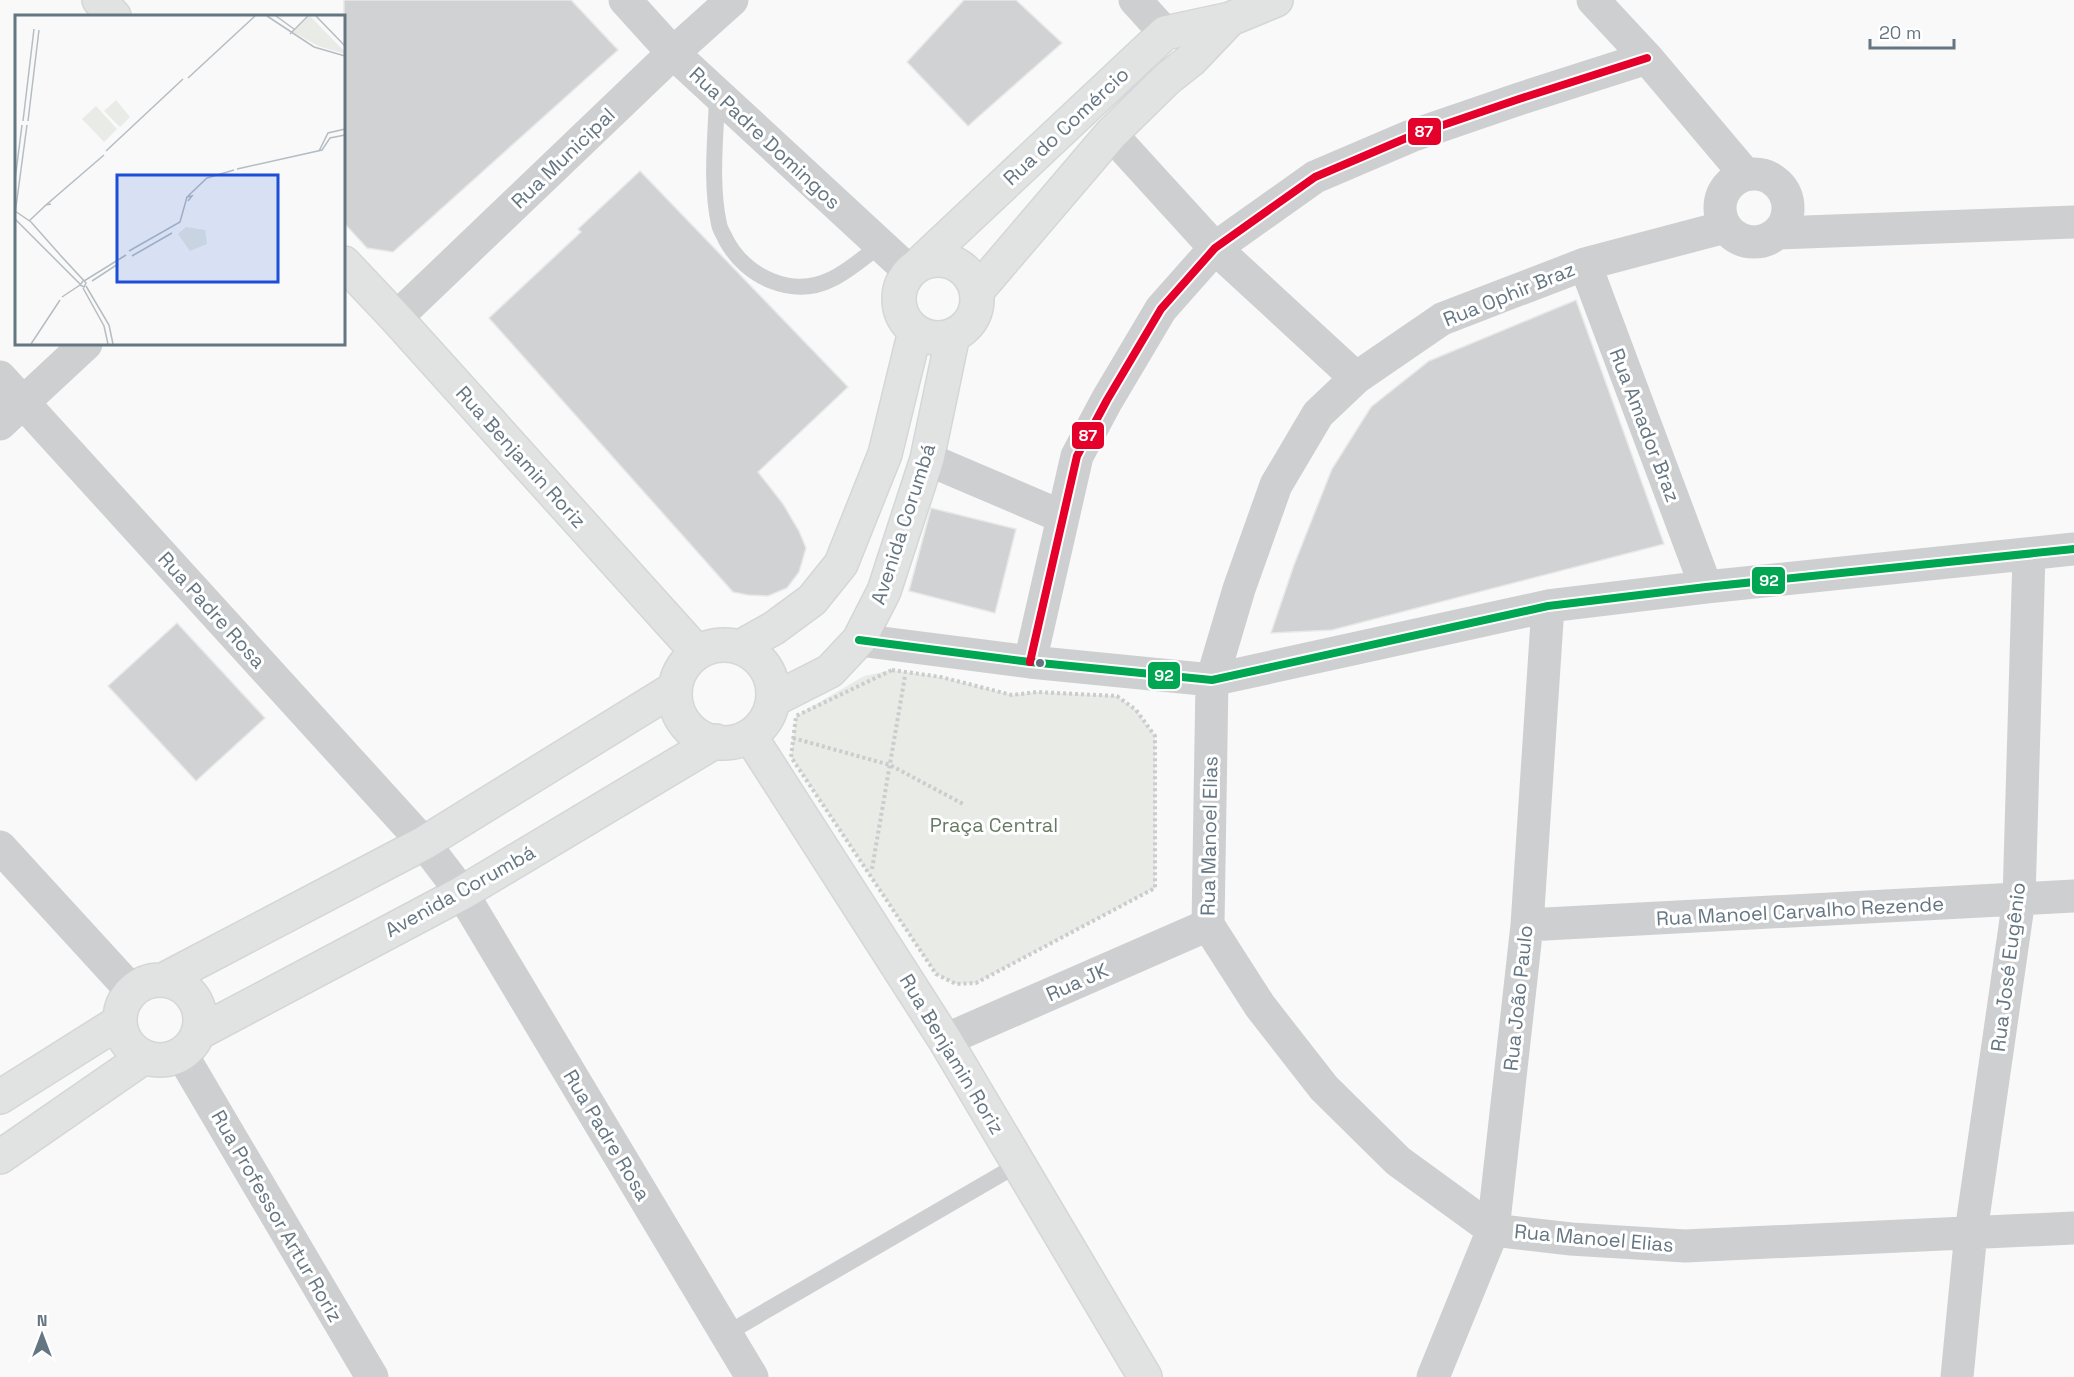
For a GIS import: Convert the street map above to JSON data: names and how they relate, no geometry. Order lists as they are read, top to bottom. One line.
{"streets":{"main road":["Rua do Comércio","Rua Benjamin Roriz","Avenida Corumbá"],"street":["Rua Padre Domingos","Rua Municipal","Rua Ophir Braz","Rua Amador Braz","Rua Padre Rosa","Rua Manoel Elias","Rua Manoel Carvalho Rezende","Rua José Eugênio","Rua JK","Rua João Paulo","Rua Professor Artur Roriz"]},"crossings":[["Rua do Comércio","Rua Padre Domingos"],["Rua do Comércio","Avenida Corumbá"],["Rua Padre Domingos","Rua Municipal"],["Rua Padre Domingos","Avenida Corumbá"],["Rua Municipal","Rua Benjamin Roriz"],["Rua Ophir Braz","Rua Amador Braz"],["Rua Ophir Braz","Rua Manoel Elias"],["Rua Benjamin Roriz","Avenida Corumbá"],["Rua Benjamin Roriz","Rua JK"],["Avenida Corumbá","Rua Padre Rosa"],["Avenida Corumbá","Rua Professor Artur Roriz"],["Rua Manoel Elias","Rua José Eugênio"],["Rua Manoel Elias","Rua JK"],["Rua Manoel Elias","Rua João Paulo"],["Rua Manoel Carvalho Rezende","Rua José Eugênio"],["Rua Manoel Carvalho Rezende","Rua João Paulo"]],"parks":["Praça Central"],"lines":["transit line 87","transit line 92"],"scale_bar":"20 m","north":"top"}
